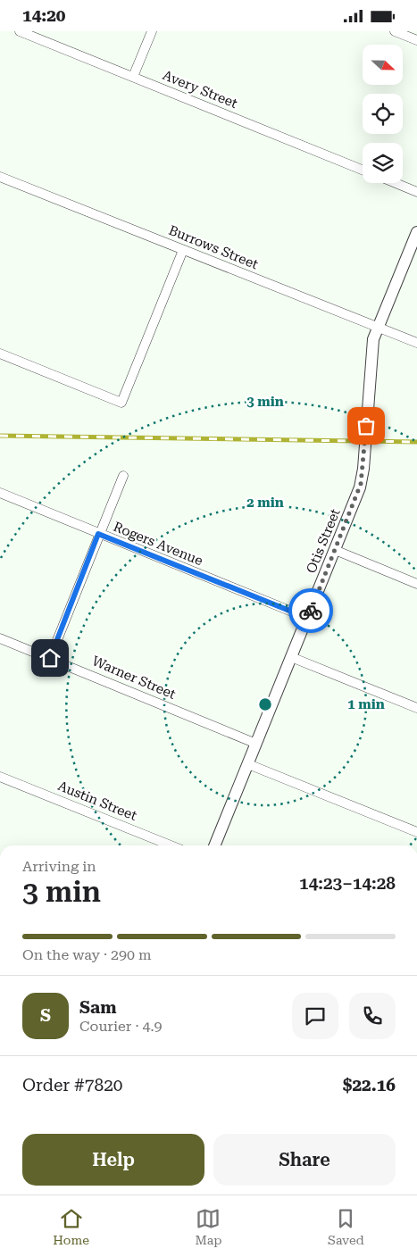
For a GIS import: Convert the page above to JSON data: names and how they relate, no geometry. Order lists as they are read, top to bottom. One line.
{"streets":{"street":["Avery Street","Burrows Street","Otis Street","Rogers Avenue","Warner Street","Austin Street"]},"crossings":[["Burrows Street","Otis Street"],["Otis Street","Rogers Avenue"],["Otis Street","Warner Street"]],"north":"right","page":{"status":"14:20","heading":["3 min","Arriving in","14:23–14:28"],"panel":["Sam","Courier · 4.9","Order #7820","$22.16"],"bar":"On the way · 290 m","round":"S","buttons":["Help","Share"],"tabs":["Home","Map","Saved"]},"rings":["3 min","2 min","1 min"]}
